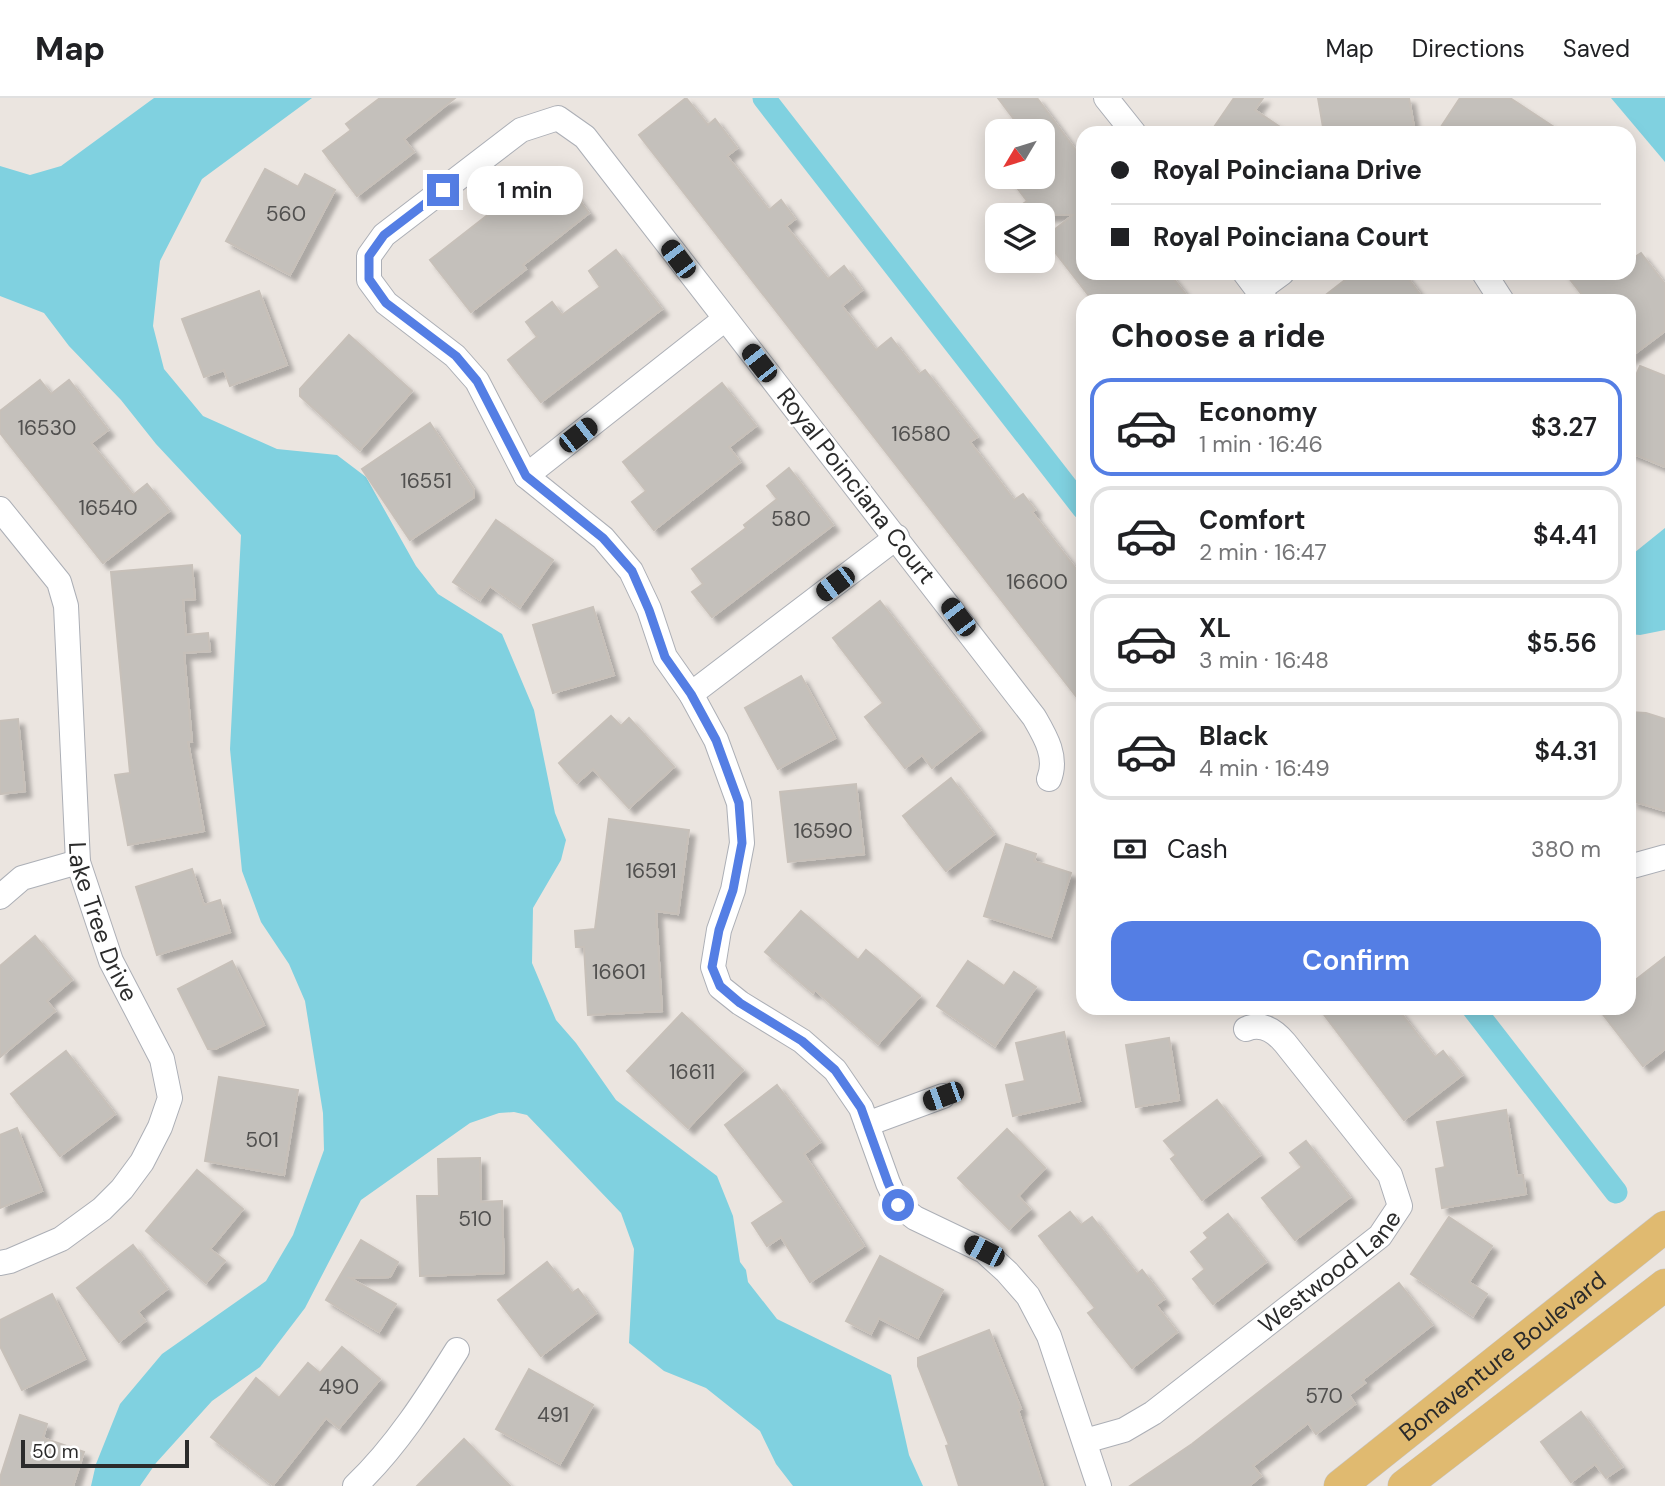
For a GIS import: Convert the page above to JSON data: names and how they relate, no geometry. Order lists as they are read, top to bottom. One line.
{"streets":{"main road":["Bonaventure Boulevard"],"street":["Royal Poinciana Court","Lake Tree Drive","Westwood Lane"]},"house_numbers":["560","16530","16580","16551","16540","580","16600","16590","16591","16601","16611","501","510","490","570","491"],"scale_bar":"50 m","north":"bottom left","page":{"header":"Map","nav":["Map","Directions","Saved"],"banner":["Royal Poinciana Drive","Royal Poinciana Court"],"bubble":"1 min","heading":"Choose a ride","list":[{"name":"Economy","note":"1 min · 16:46","value":"$3.27"},{"name":"Comfort","note":"2 min · 16:47","value":"$4.41"},{"name":"XL","note":"3 min · 16:48","value":"$5.56"},{"name":"Black","note":"4 min · 16:49","value":"$4.31"}],"pay":["Cash","380 m"],"buttons":"Confirm","scale":"50 m"}}
